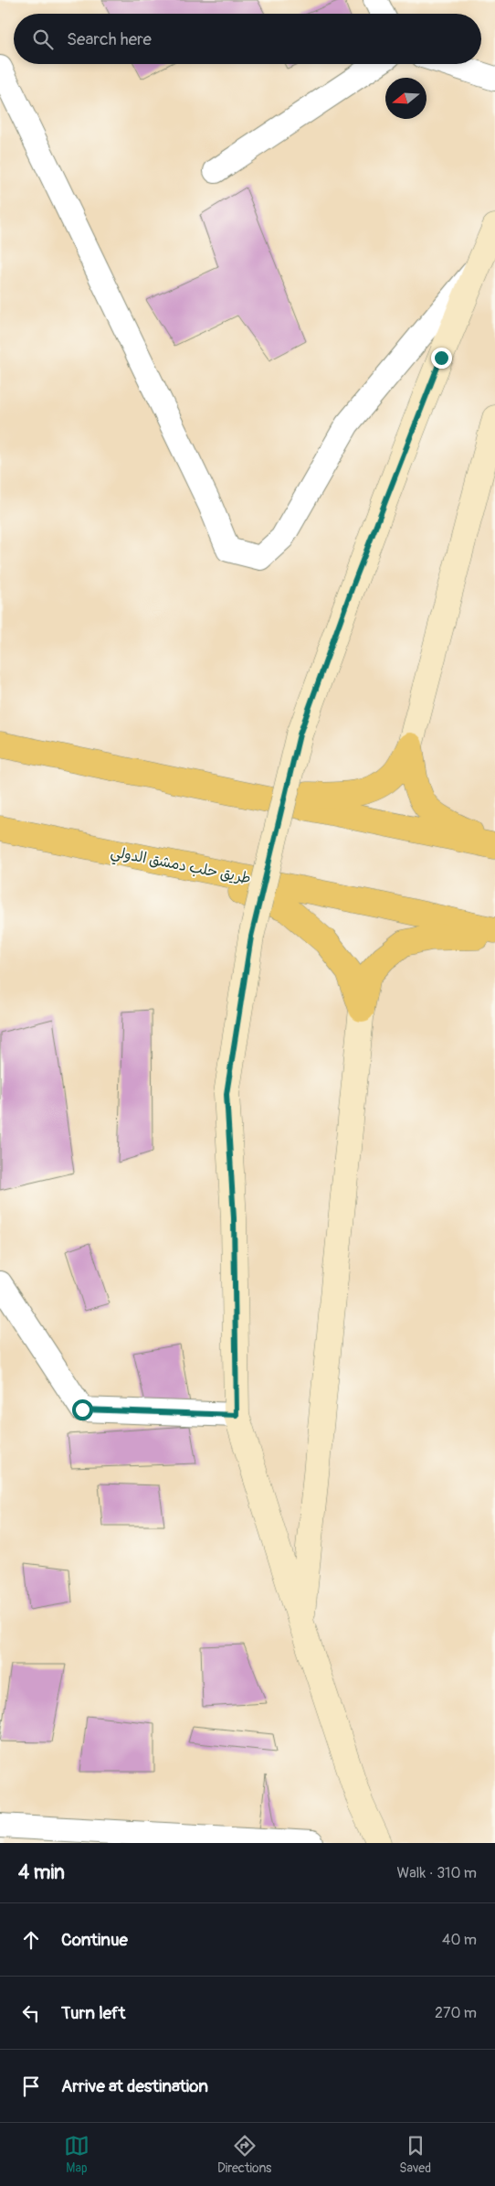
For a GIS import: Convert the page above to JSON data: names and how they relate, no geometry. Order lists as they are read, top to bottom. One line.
{"streets":{"highway":["طريق حلب دمشق الدولي"]},"north":"left","page":{"search":"Search here","heading":["4 min","Walk · 310 m"],"list":[["Continue","40 m"],["Turn left","270 m"],"Arrive at destination"],"nav":["Map","Directions","Saved"]}}
